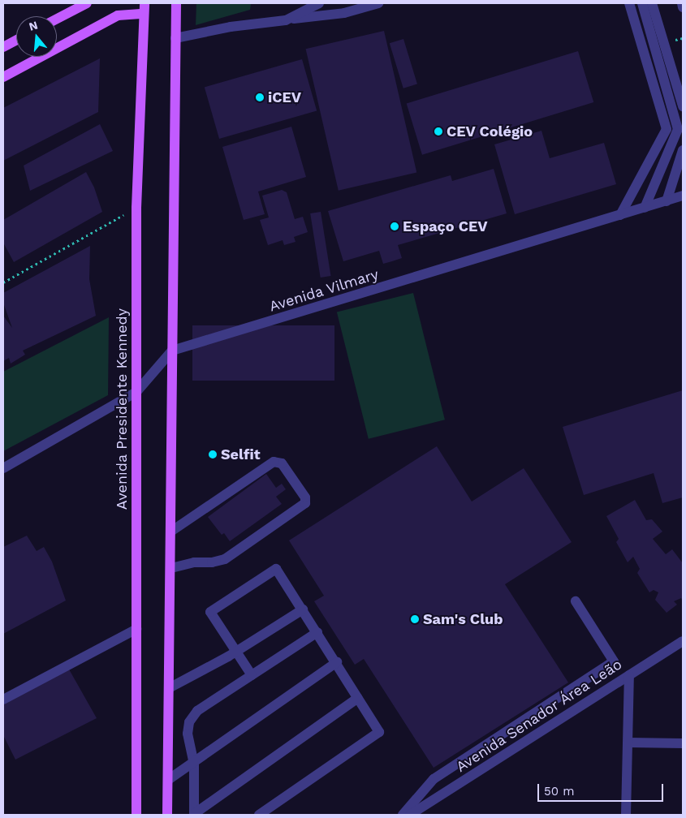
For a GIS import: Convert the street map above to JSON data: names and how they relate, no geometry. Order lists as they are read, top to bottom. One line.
{"streets":{"main road":["Avenida Presidente Kennedy"],"street":["Avenida Vilmary","Avenida Senador Área Leão"]},"places":["iCEV","CEV Colégio","Espaço CEV","Selfit","Sam's Club"],"scale_bar":"50 m","north":"top"}
